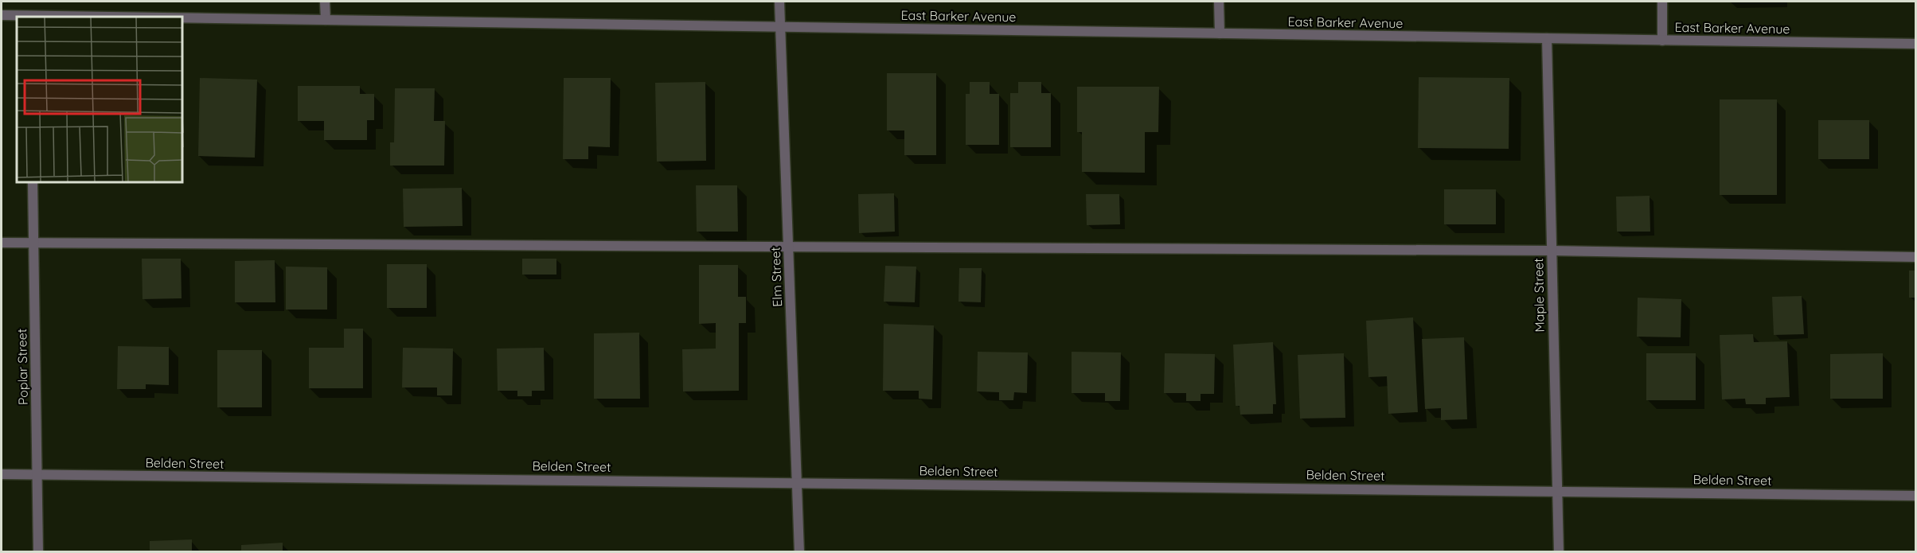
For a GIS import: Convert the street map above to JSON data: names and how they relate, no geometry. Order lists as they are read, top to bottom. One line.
{"streets":{"street":["East Barker Avenue","Elm Street","Maple Street","Poplar Street","Belden Street"]},"crossings":[["East Barker Avenue","Elm Street"],["East Barker Avenue","Maple Street"],["Elm Street","Belden Street"],["Maple Street","Belden Street"],["Poplar Street","Belden Street"]]}
